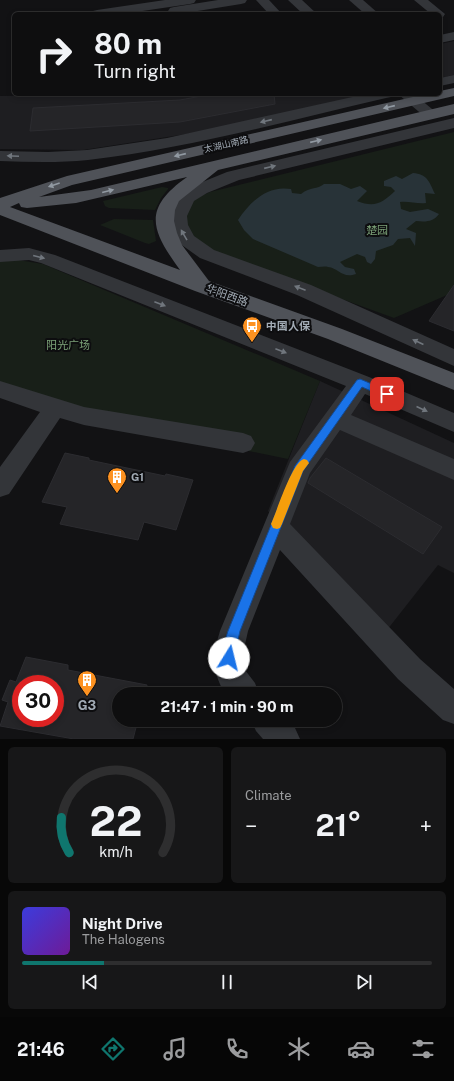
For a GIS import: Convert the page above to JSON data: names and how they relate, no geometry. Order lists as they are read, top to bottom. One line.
{"streets":{"main road":["太湖山南路","华阳西路"]},"parks":["楚园","阳光广场"],"places":{"bus stop":["中国人保"],"building":["G1","G3"]},"page":{"turn":["80 m","Turn right"],"limit":"30","trip":"21:47 · 1 min · 90 m","tile":"Climate","heat":["−","21°","+"],"song":["Night Drive","The Halogens"],"tabs":"21:46","gauge":["22","km/h"]}}
